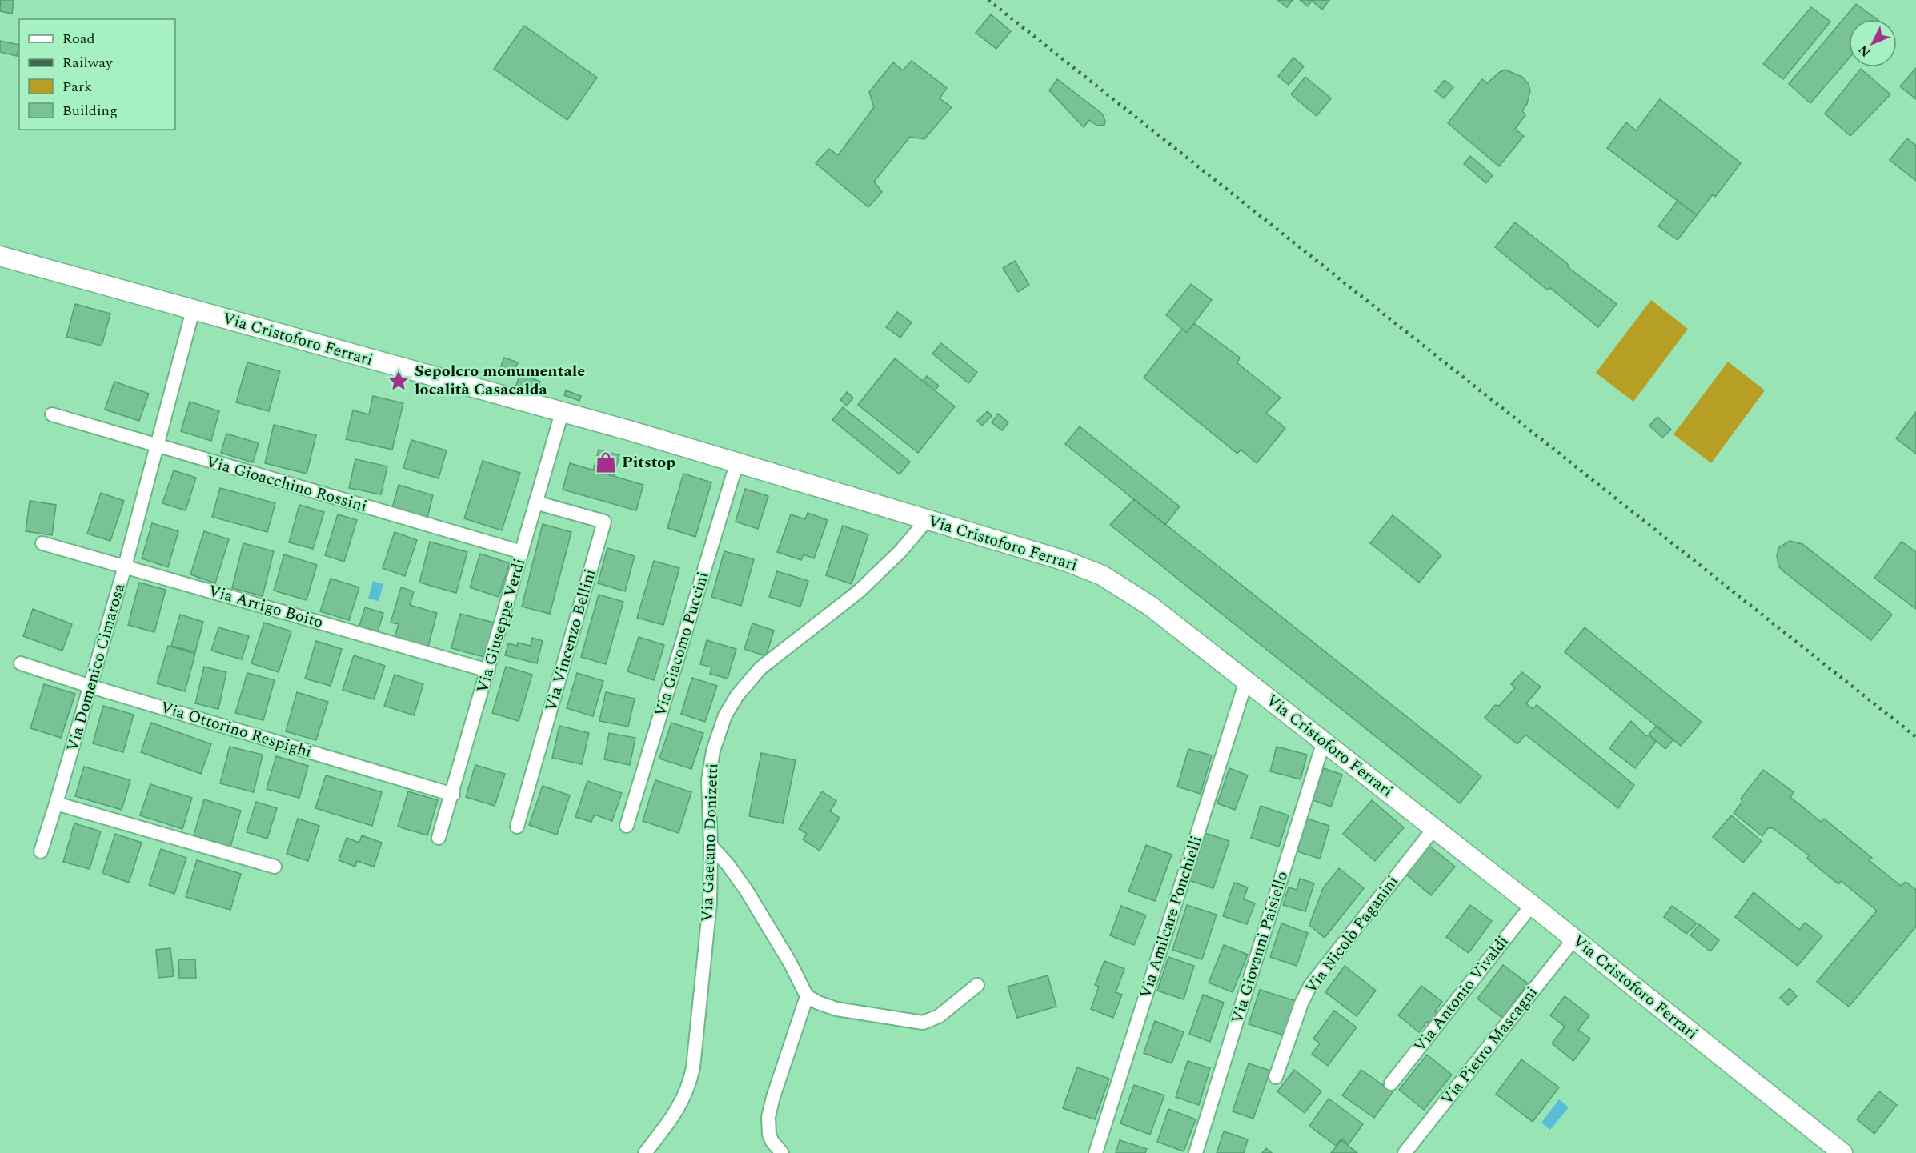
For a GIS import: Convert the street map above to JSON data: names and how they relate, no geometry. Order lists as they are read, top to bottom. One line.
{"streets":{"main road":["Via Cristoforo Ferrari"],"street":["Via Gioacchino Rossini","Via Arrigo Boito","Via Giuseppe Verdi","Via Vincenzo Bellini","Via Giacomo Puccini","Via Domenico Cimarosa","Via Ottorino Respighi","Via Gaetano Donizetti","Via Amilcare Ponchielli","Via Nicolò Paganini","Via Giovanni Paisiello","Via Antonio Vivaldi","Via Pietro Mascagni"]},"crossings":[["Via Cristoforo Ferrari","Via Giuseppe Verdi"],["Via Cristoforo Ferrari","Via Giacomo Puccini"],["Via Cristoforo Ferrari","Via Domenico Cimarosa"],["Via Cristoforo Ferrari","Via Gaetano Donizetti"],["Via Cristoforo Ferrari","Via Amilcare Ponchielli"],["Via Cristoforo Ferrari","Via Nicolò Paganini"],["Via Cristoforo Ferrari","Via Giovanni Paisiello"],["Via Cristoforo Ferrari","Via Antonio Vivaldi"],["Via Cristoforo Ferrari","Via Pietro Mascagni"],["Via Gioacchino Rossini","Via Giuseppe Verdi"],["Via Gioacchino Rossini","Via Domenico Cimarosa"],["Via Arrigo Boito","Via Giuseppe Verdi"],["Via Arrigo Boito","Via Domenico Cimarosa"],["Via Giuseppe Verdi","Via Vincenzo Bellini"],["Via Giuseppe Verdi","Via Ottorino Respighi"],["Via Domenico Cimarosa","Via Ottorino Respighi"]],"places":{"place":["Sepolcro monumentale località Casacalda"],"shop":["Pitstop"]},"legend":["Road","Railway","Park","Building"],"north":"bottom left"}
